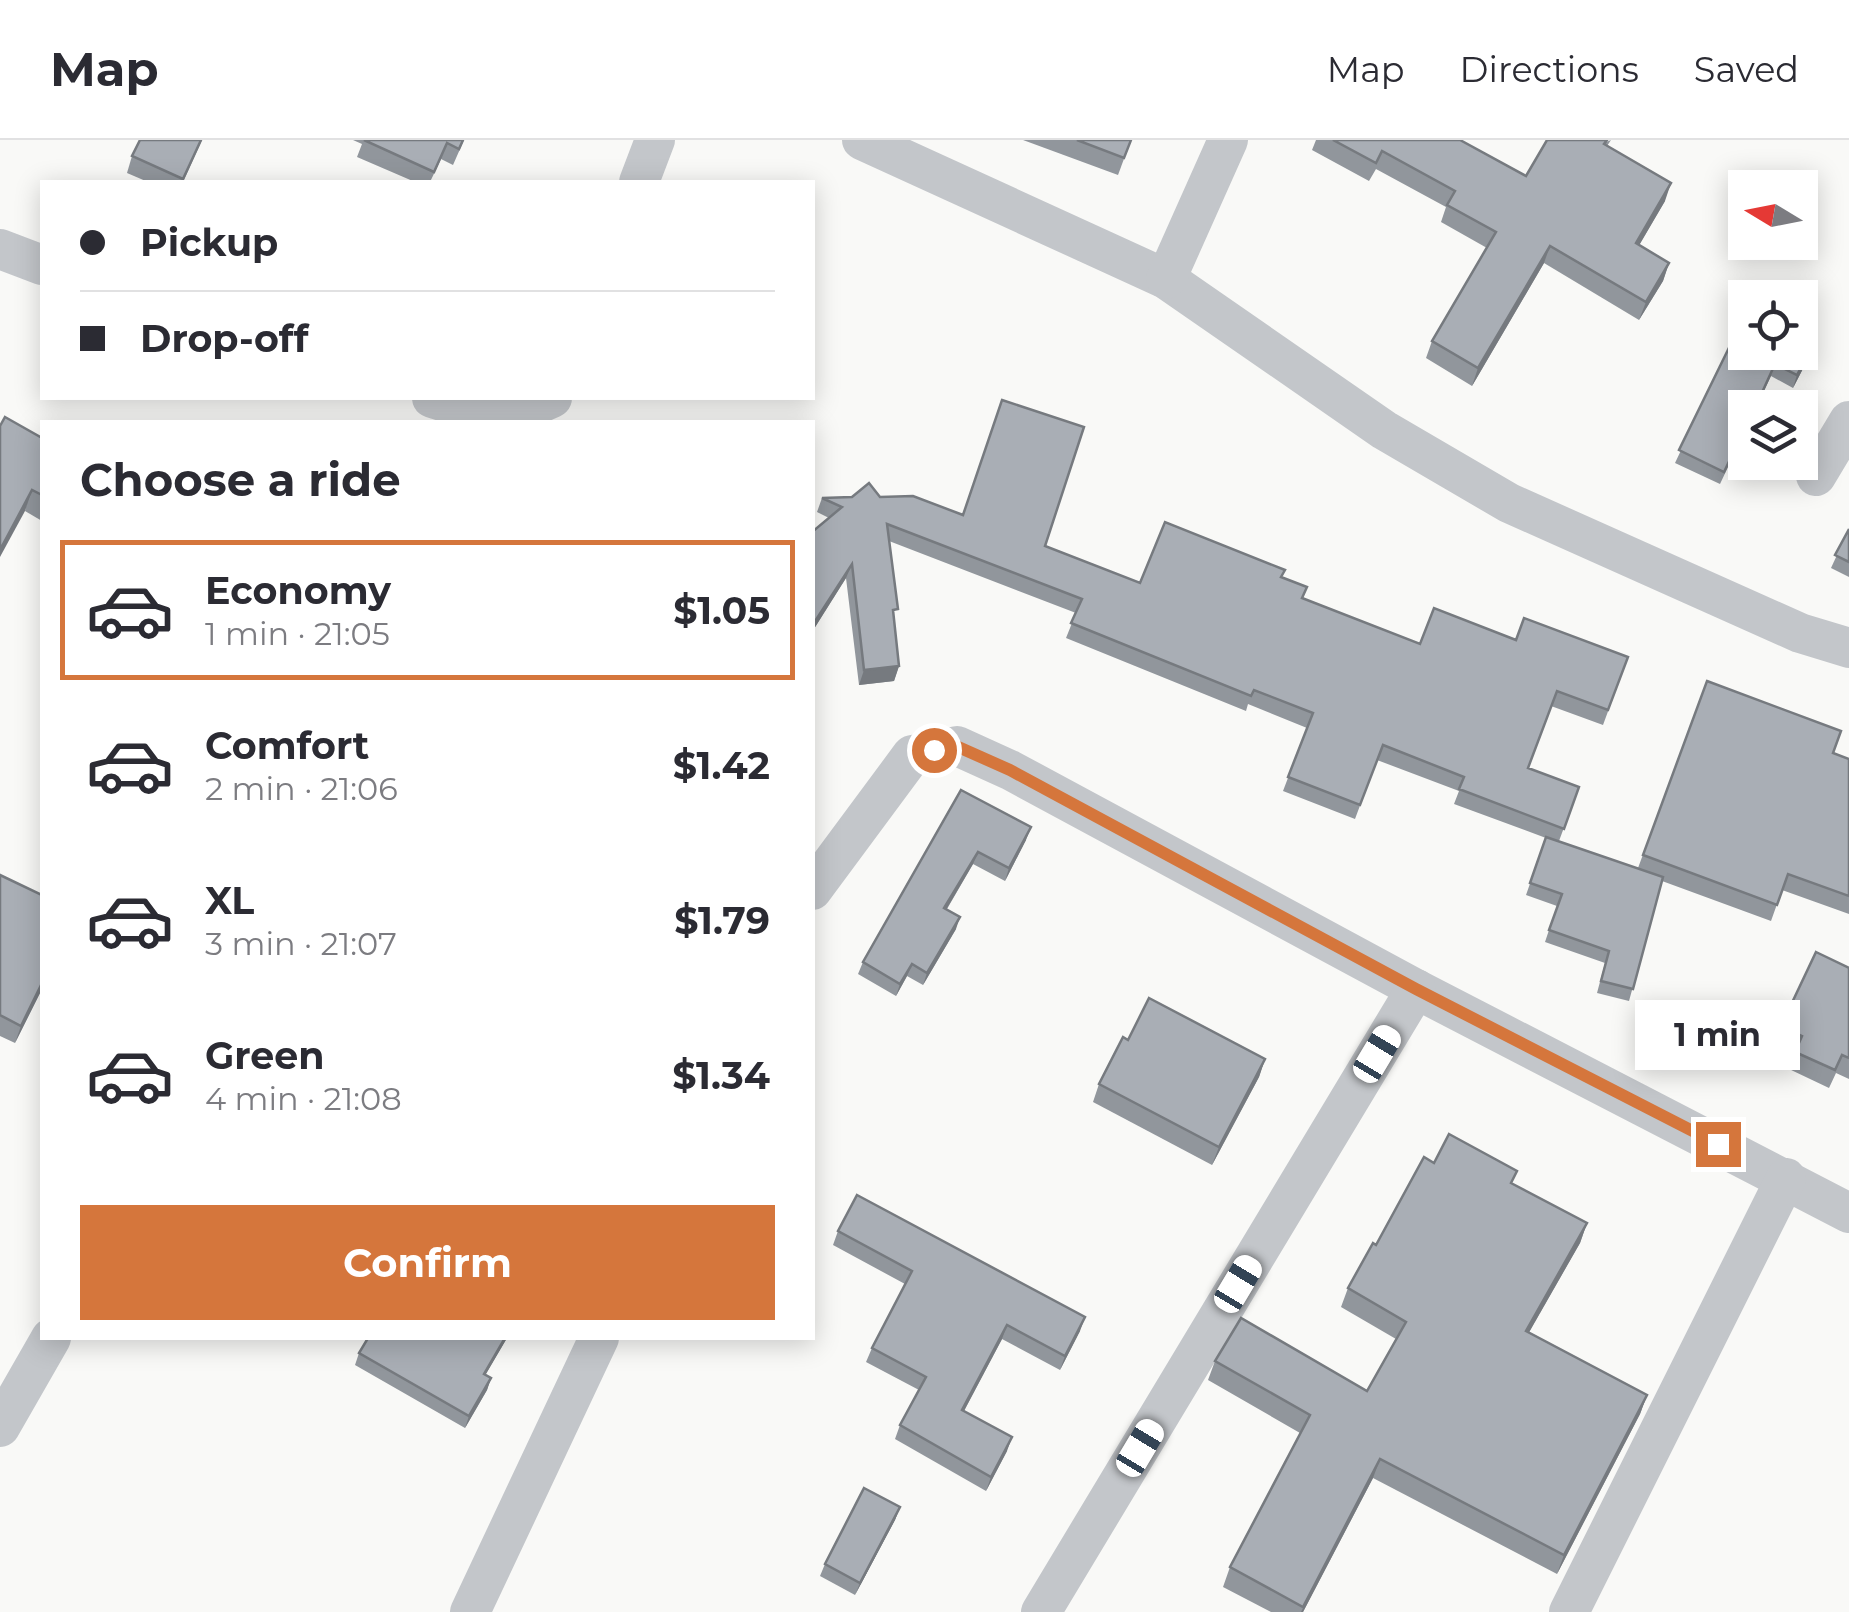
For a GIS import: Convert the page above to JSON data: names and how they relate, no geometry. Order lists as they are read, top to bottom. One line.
{"north":"left","page":{"header":"Map","nav":["Map","Directions","Saved"],"banner":["Pickup","Drop-off"],"heading":"Choose a ride","list":[{"name":"Economy","note":"1 min · 21:05","value":"$1.05"},{"name":"Comfort","note":"2 min · 21:06","value":"$1.42"},{"name":"XL","note":"3 min · 21:07","value":"$1.79"},{"name":"Green","note":"4 min · 21:08","value":"$1.34"}],"bubble":"1 min","buttons":"Confirm"}}
